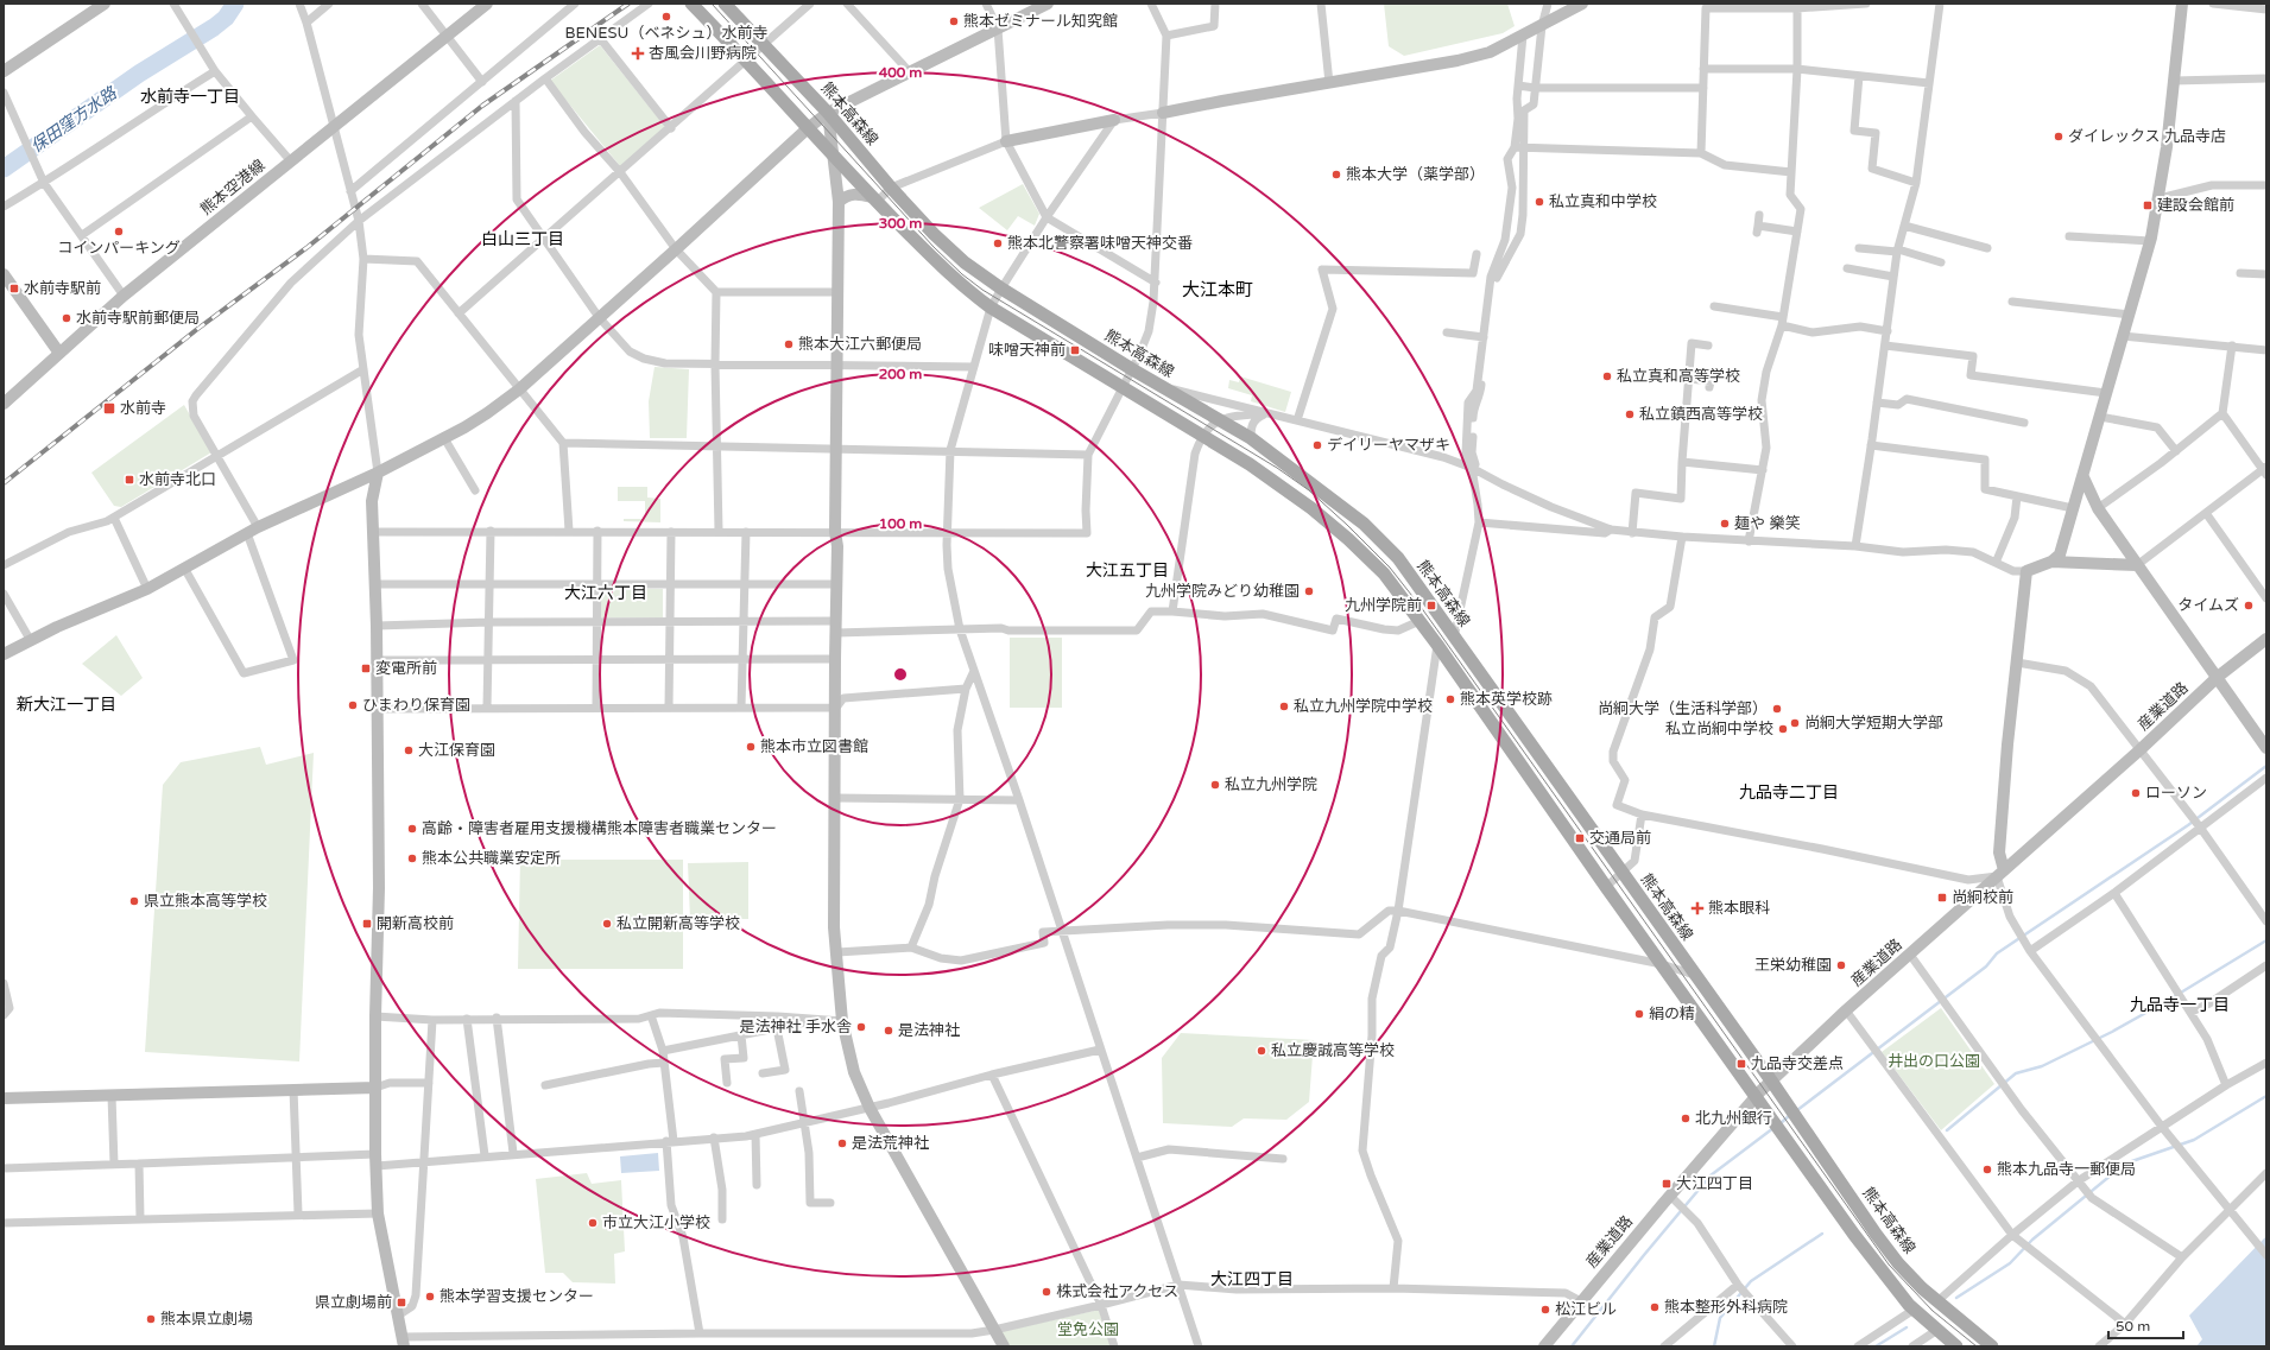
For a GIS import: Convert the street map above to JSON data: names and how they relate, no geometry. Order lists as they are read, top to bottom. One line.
{"streets":{"main road":["熊本高森線"],"street":["熊本空港線","産業道路"]},"crossings":[["熊本高森線","産業道路"]],"districts":["水前寺一丁目","白山三丁目","大江本町","大江五丁目","大江六丁目","新大江一丁目","九品寺二丁目","九品寺一丁目","大江四丁目"],"water":["保田窪方水路"],"parks":["井出の口公園","堂免公園"],"places":{"other":["BENESU（ベネシュ）水前寺","熊本ゼミナール知究館","ダイレックス 九品寺店","熊本大学（薬学部）","私立真和中学校","コインパーキング","熊本北警察署味噌天神交番","水前寺駅前郵便局","熊本大江六郵便局","私立真和高等学校","私立鎮西高等学校","デイリーヤマザキ","麺や 樂笑","九州学院みどり幼稚園","タイムズ","熊本英学校跡","ひまわり保育園","私立九州学院中学校","尚絅大学（生活科学部）","尚絅大学短期大学部","私立尚絅中学校","熊本市立図書館","大江保育園","私立九州学院","ローソン","高齢・障害者雇用支援機構熊本障害者職業センター","熊本公共職業安定所","県立熊本高等学校","私立開新高等学校","王栄幼稚園","絹の精","是法神社 手水舎","是法神社","私立慶誠高等学校","北九州銀行","是法荒神社","熊本九品寺一郵便局","市立大江小学校","株式会社アクセス","熊本学習支援センター","熊本整形外科病院","松江ビル","熊本県立劇場"],"health":["杏風会川野病院","熊本眼科"],"transit":["建設会館前","水前寺駅前","味噌天神前","水前寺","水前寺北口","九州学院前","変電所前","交通局前","尚絅校前","開新高校前","九品寺交差点","大江四丁目","県立劇場前"]},"scale_bar":"50 m","rings":["400 m","300 m","200 m","100 m"]}
